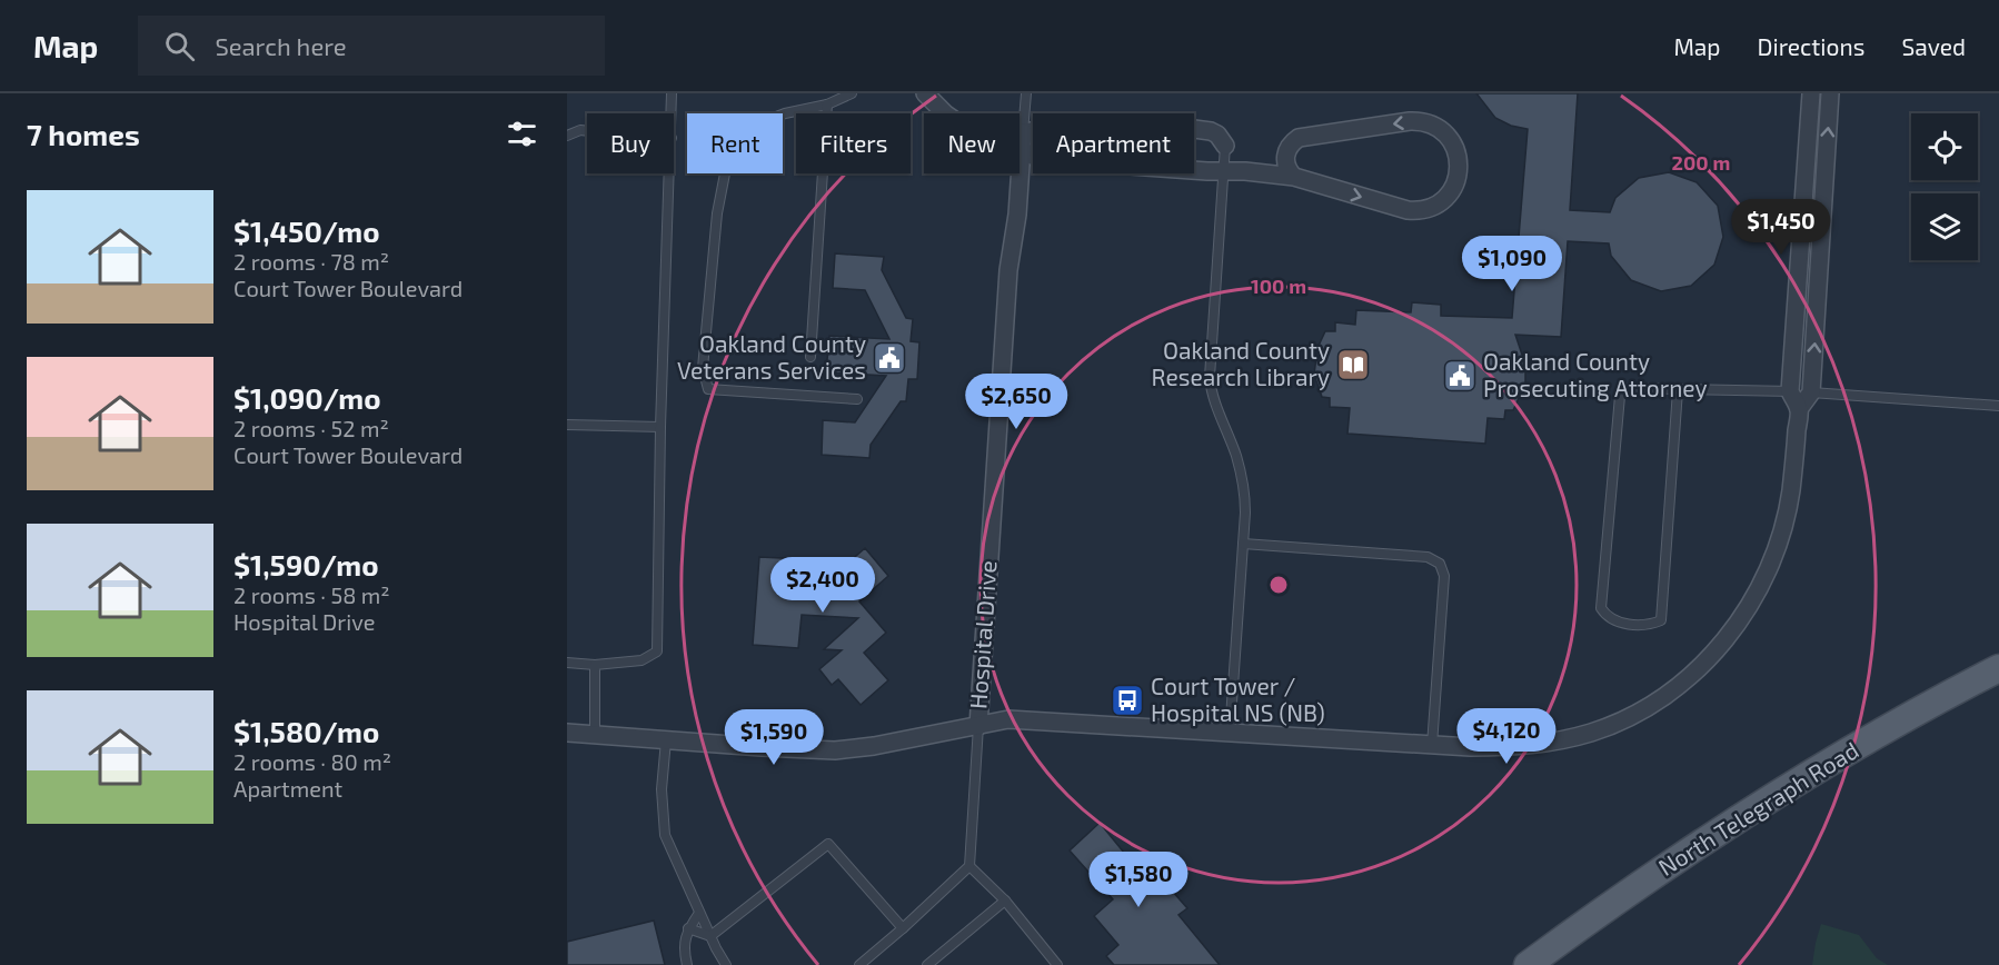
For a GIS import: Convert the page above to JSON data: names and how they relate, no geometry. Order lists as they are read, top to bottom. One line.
{"streets":{"main road":["North Telegraph Road"],"street":["Hospital Drive"]},"places":{"public building":["Oakland County Veterans Services","Oakland County Prosecuting Attorney"],"library":["Oakland County Research Library"],"bus stop":["Court Tower / Hospital NS (NB)"]},"page":{"header":"Map","search":"Search here","nav":["Map","Directions","Saved"],"heading":"7 homes","chip":["Buy","Rent","Filters","New","Apartment"],"list":[{"name":"$1,450/mo","note":"2 rooms · 78 m² · Court Tower Boulevard"},{"name":"$1,090/mo","note":"2 rooms · 52 m² · Court Tower Boulevard"},{"name":"$1,590/mo","note":"2 rooms · 58 m² · Hospital Drive"},{"name":"$1,580/mo","note":"2 rooms · 80 m² · Apartment"}],"price":["$1,450","$1,090","$2,650","$2,400","$4,120","$1,590","$1,580"]},"rings":["200 m","100 m"]}
